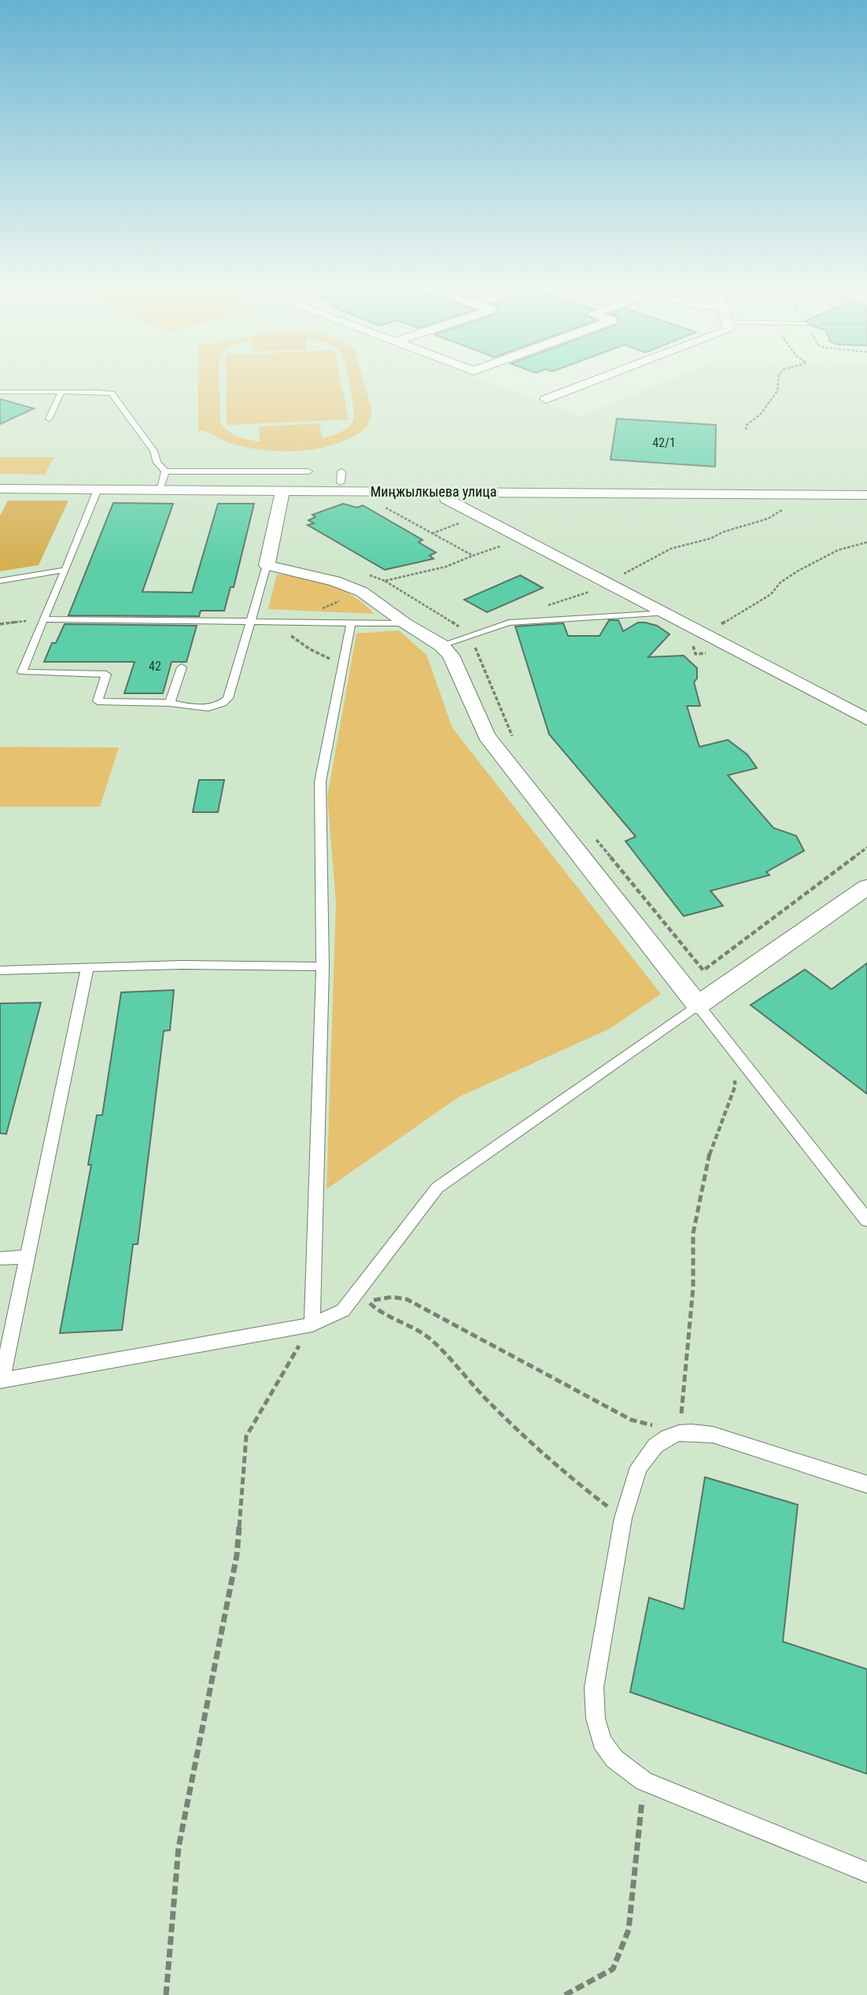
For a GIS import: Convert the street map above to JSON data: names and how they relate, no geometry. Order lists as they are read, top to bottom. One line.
{"streets":{"street":["Миңжылкыева улица"]},"house_numbers":["42/1","42"]}
